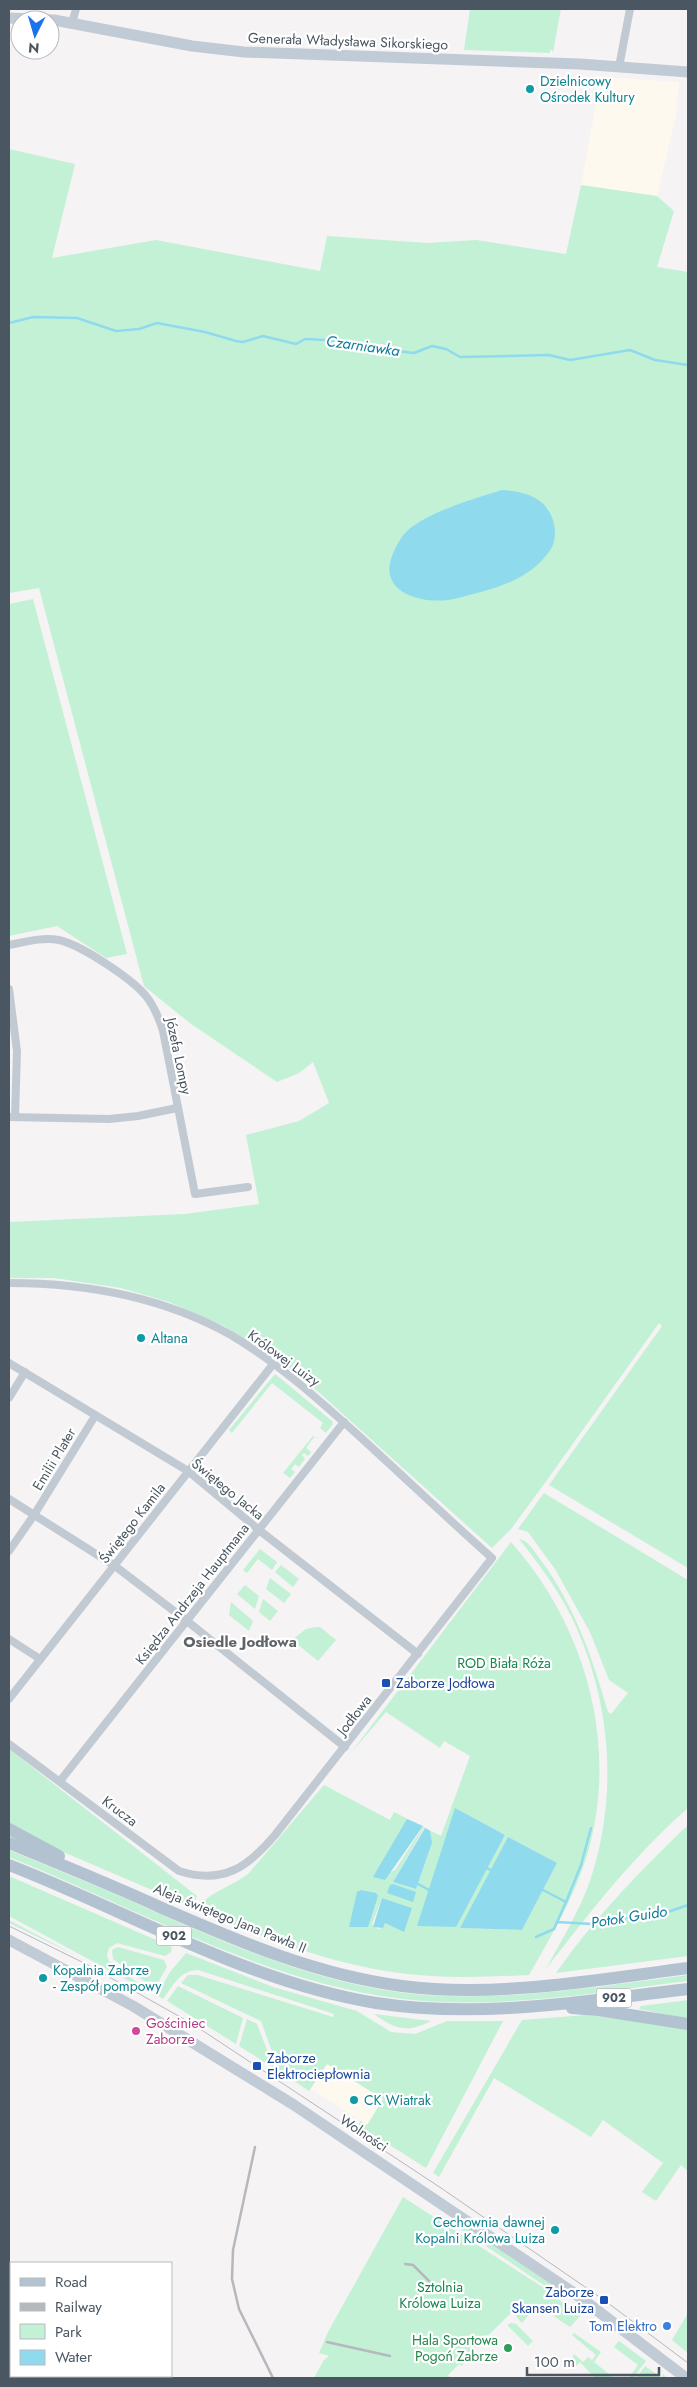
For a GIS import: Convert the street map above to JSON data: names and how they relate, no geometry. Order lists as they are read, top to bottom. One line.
{"streets":{"main road":["Aleja świętego Jana Pawła II","902"],"street":["Generała Władysława Sikorskiego","Józefa Lompy","Królowej Luizy","Emilii Plater","Świętego Jacka","Świętego Kamila","Księdza Andrzeja Hauptmana","Jodłowa","Krucza","Wolności"]},"crossings":[["Królowej Luizy","Świętego Kamila"],["Królowej Luizy","Księdza Andrzeja Hauptmana"],["Królowej Luizy","Jodłowa"],["Emilii Plater","Świętego Jacka"],["Świętego Jacka","Świętego Kamila"],["Świętego Jacka","Księdza Andrzeja Hauptmana"],["Świętego Jacka","Jodłowa"],["Księdza Andrzeja Hauptmana","Krucza"],["Jodłowa","Krucza"]],"districts":["Osiedle Jodłowa"],"water":["Czarniawka","Potok Guido"],"parks":["ROD Biała Róża","Sztolnia Królowa Luiza"],"places":{"other":["Dzielnicowy Ośrodek Kultury","Altana","Kopalnia Zabrze - Zespół pompowy","Gościniec Zaborze","CK Wiatrak","Cechownia dawnej Kopalni Królowa Luiza","Tom Elektro","Hala Sportowa Pogoń Zabrze"],"transit":["Zaborze Jodłowa","Zaborze Elektrociepłownia","Zaborze Skansen Luiza"]},"legend":["Road","Railway","Park","Water"],"scale_bar":"100 m","north":"bottom"}
